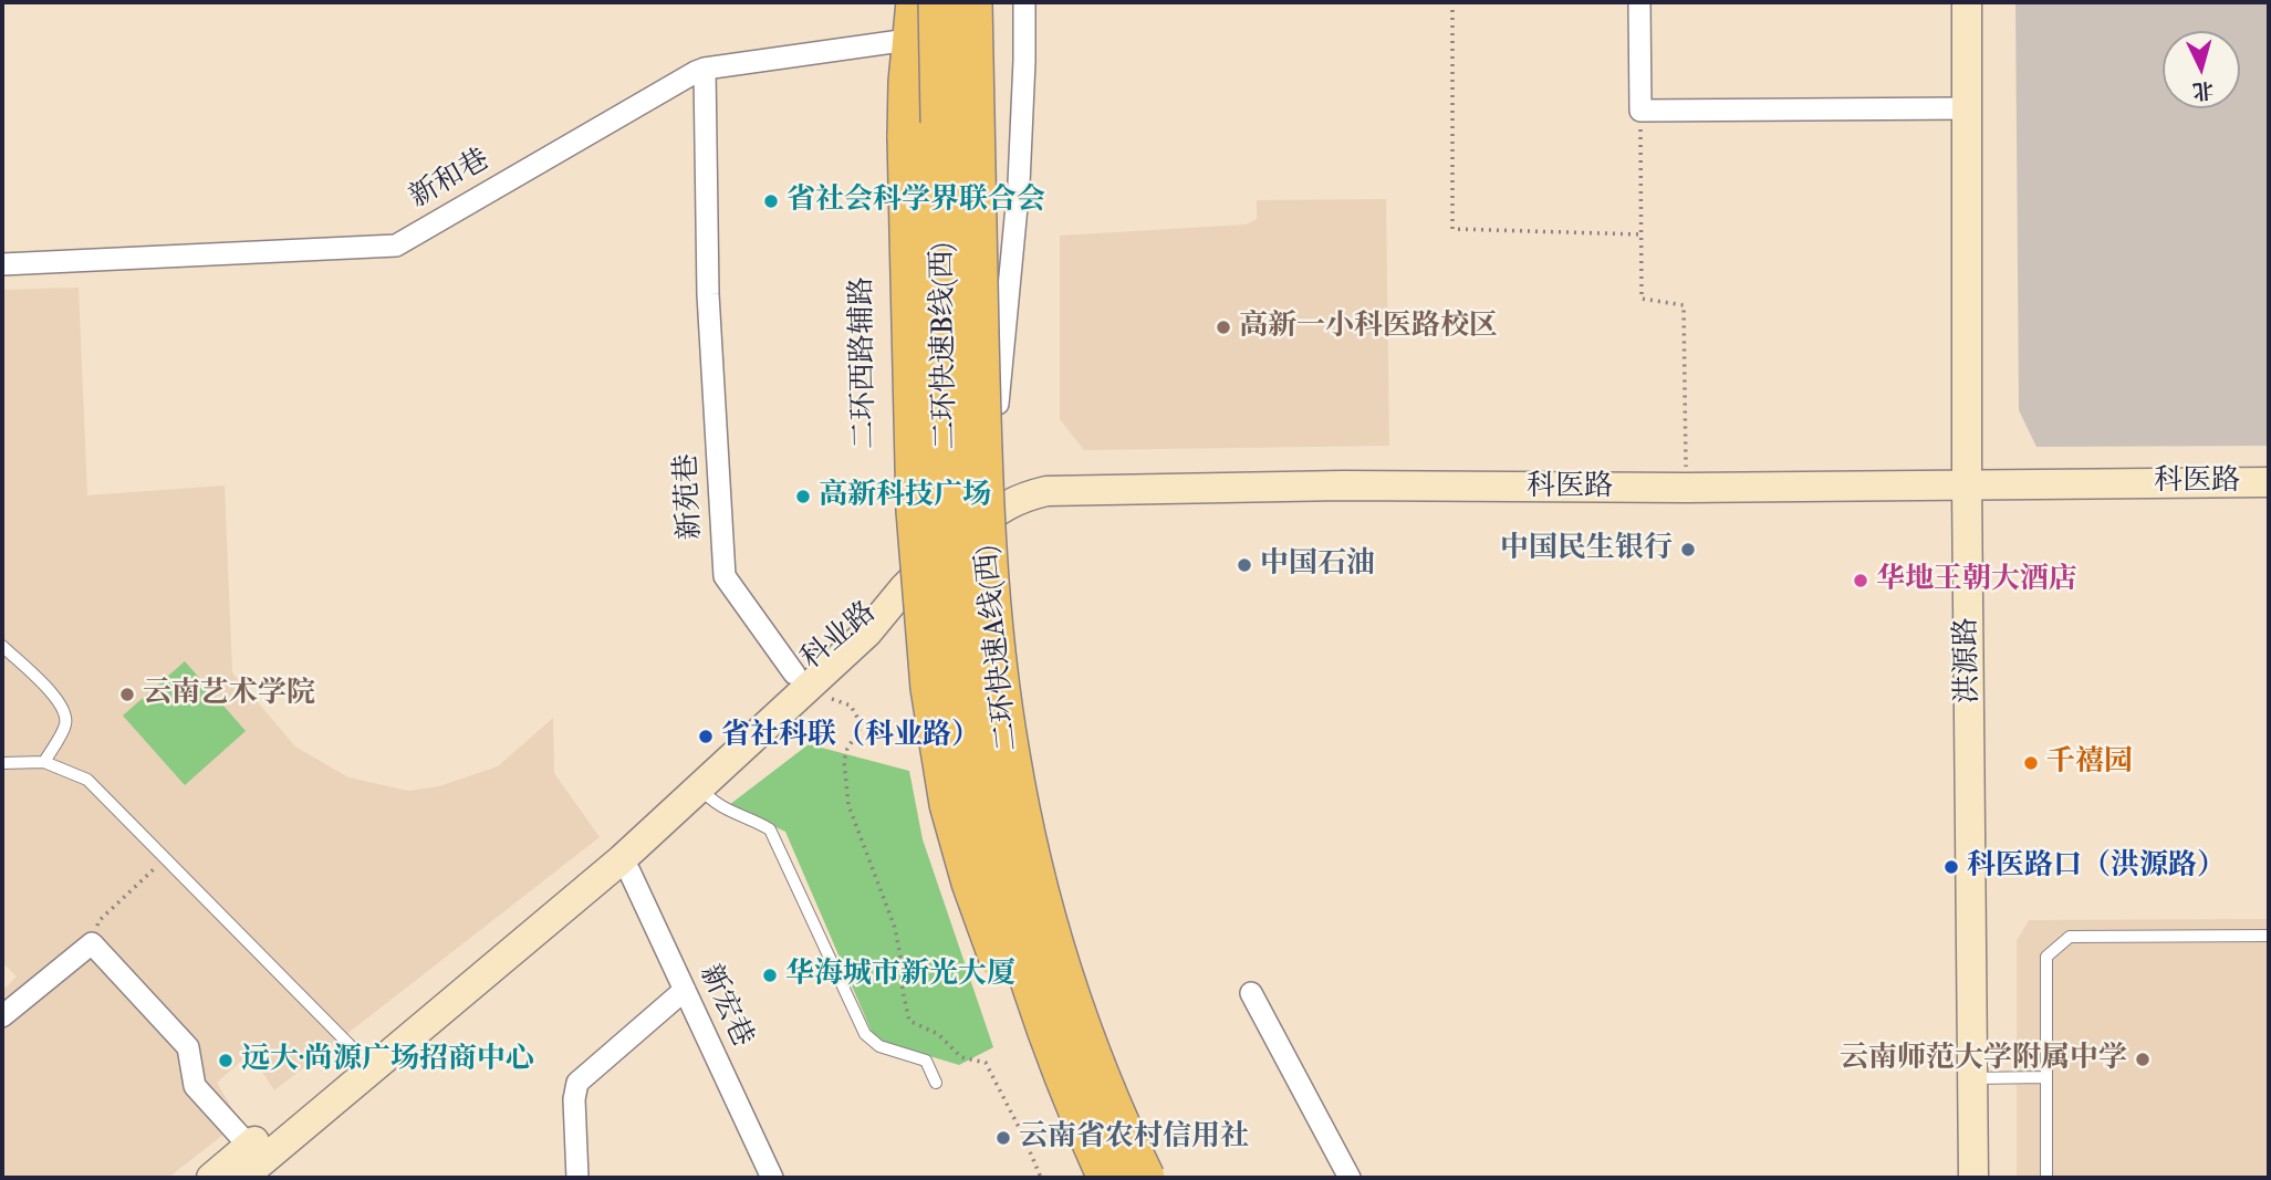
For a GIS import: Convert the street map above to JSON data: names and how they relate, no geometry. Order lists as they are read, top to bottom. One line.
{"streets":{"highway":["二环快速B线(西)","二环快速A线(西)"],"street":["新和巷","二环西路辅路","科医路","新苑巷","科业路","洪源路","新宏巷"]},"crossings":[["新和巷","二环西路辅路"],["新和巷","新苑巷"],["二环西路辅路","科医路"],["二环西路辅路","科业路"],["科医路","科业路"],["科医路","洪源路"],["新苑巷","科业路"],["科业路","新宏巷"]],"places":["省社会科学界联合会","高新一小科医路校区","高新科技广场","中国民生银行","中国石油","华地王朝大酒店","云南艺术学院","省社科联（科业路）","千禧园","科医路口（洪源路）","华海城市新光大厦","云南师范大学附属中学","远大·尚源广场招商中心","云南省农村信用社"],"north":"bottom"}
